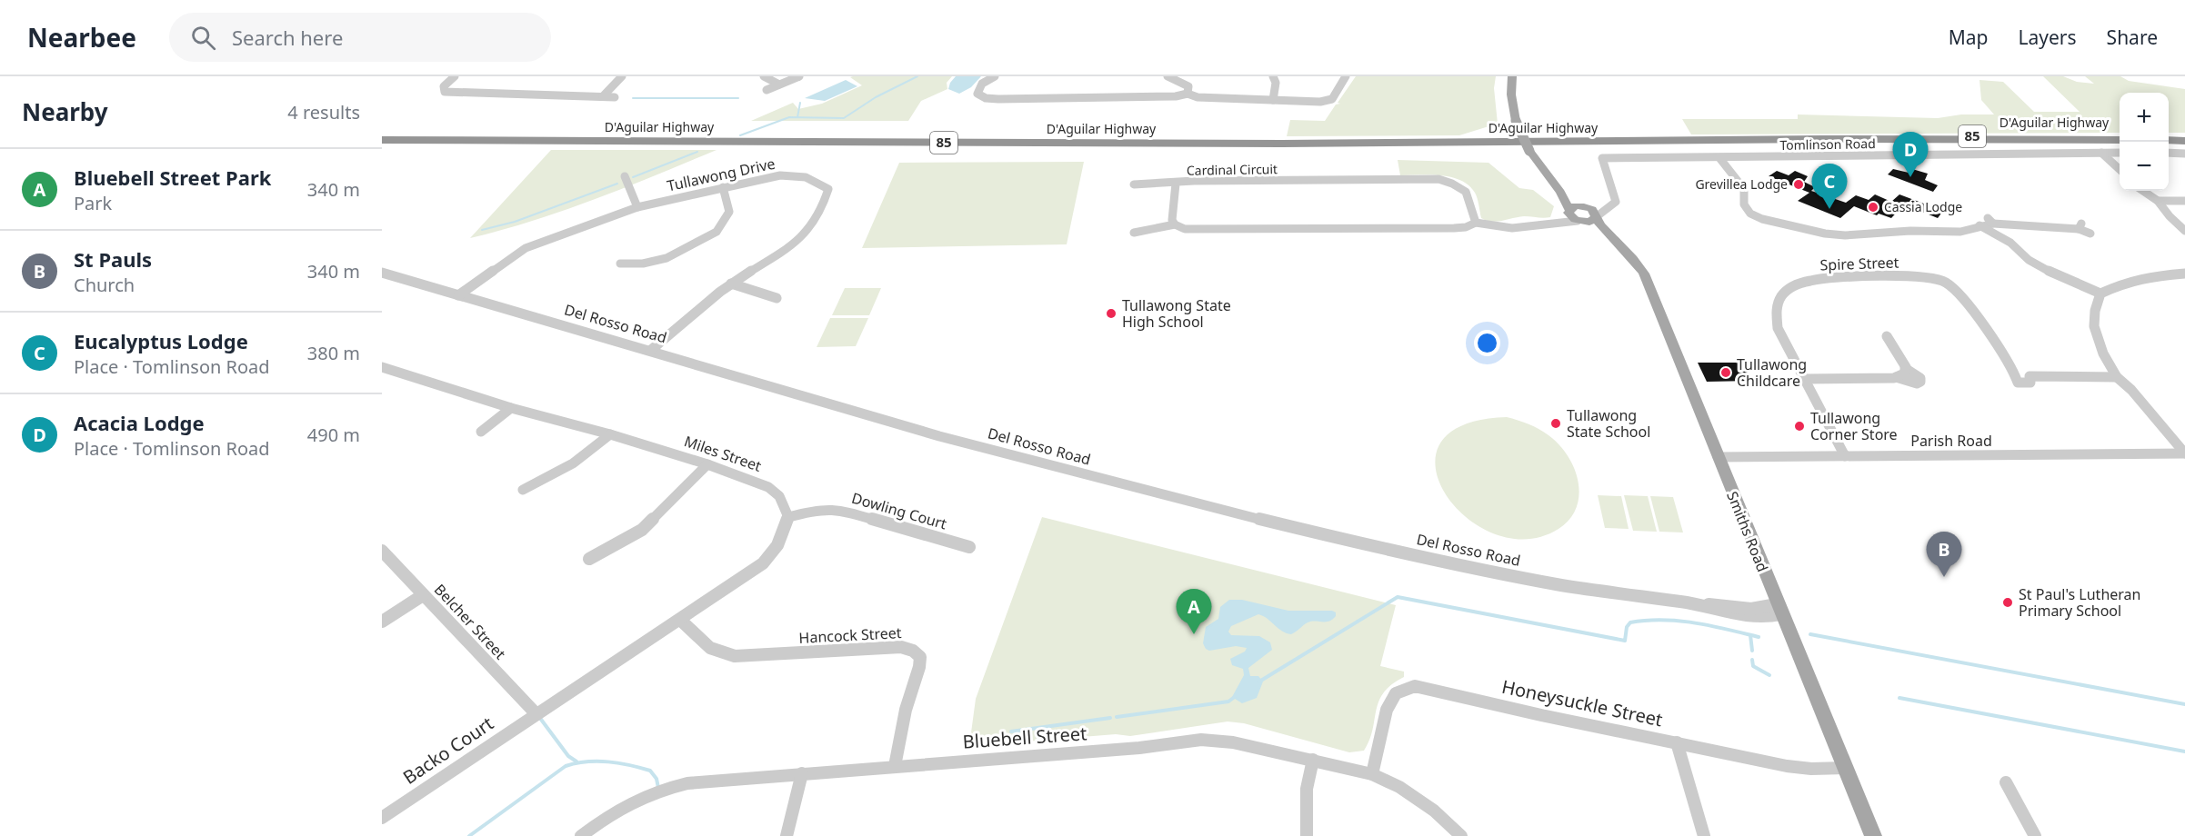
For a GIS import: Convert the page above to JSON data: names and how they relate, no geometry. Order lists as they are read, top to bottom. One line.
{"streets":{"highway":["D'Aguilar Highway","85"],"main road":["Smiths Road"],"street":["Tomlinson Road","Cardinal Circuit","Tullawong Drive","Spire Street","Del Rosso Road","Parish Road","Miles Street","Dowling Court","Belcher Street","Hancock Street","Honeysuckle Street","Bluebell Street","Backo Court"]},"crossings":[["Tullawong Drive","Del Rosso Road"],["Spire Street","Parish Road"],["Del Rosso Road","Smiths Road"],["Parish Road","Smiths Road"],["Miles Street","Dowling Court"],["Smiths Road","Honeysuckle Street"],["Belcher Street","Backo Court"],["Hancock Street","Bluebell Street"],["Honeysuckle Street","Bluebell Street"]],"places":["Grevillea Lodge","Cassia Lodge","Tullawong State High School","Tullawong Childcare","Tullawong State School","Tullawong Corner Store","St Paul's Lutheran Primary School"],"page":{"header":"Nearbee","search":"Search here","nav":["Map","Layers","Share"],"heading":["Nearby","4 results"],"map_buttons":["+","−"],"pins":["D","C","B","A"],"list":[{"mark":"A","name":"Bluebell Street Park","note":"Park","value":"340 m"},{"mark":"B","name":"St Pauls","note":"Church","value":"340 m"},{"mark":"C","name":"Eucalyptus Lodge","note":"Place · Tomlinson Road","value":"380 m"},{"mark":"D","name":"Acacia Lodge","note":"Place · Tomlinson Road","value":"490 m"}]}}
